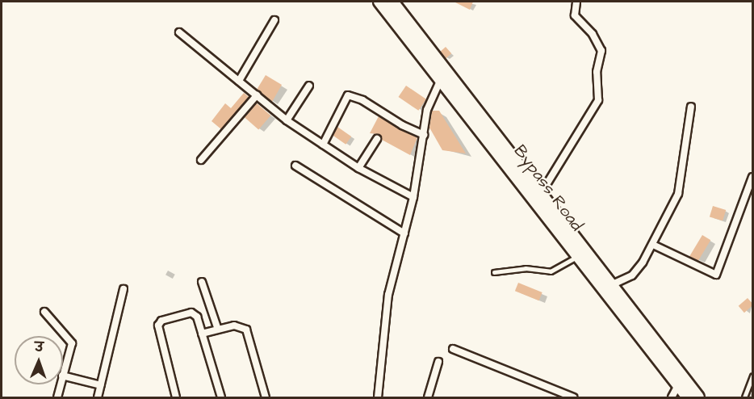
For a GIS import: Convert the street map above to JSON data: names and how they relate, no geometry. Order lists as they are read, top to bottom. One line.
{"streets":{"main road":["Bypass Road"]},"north":"top"}
